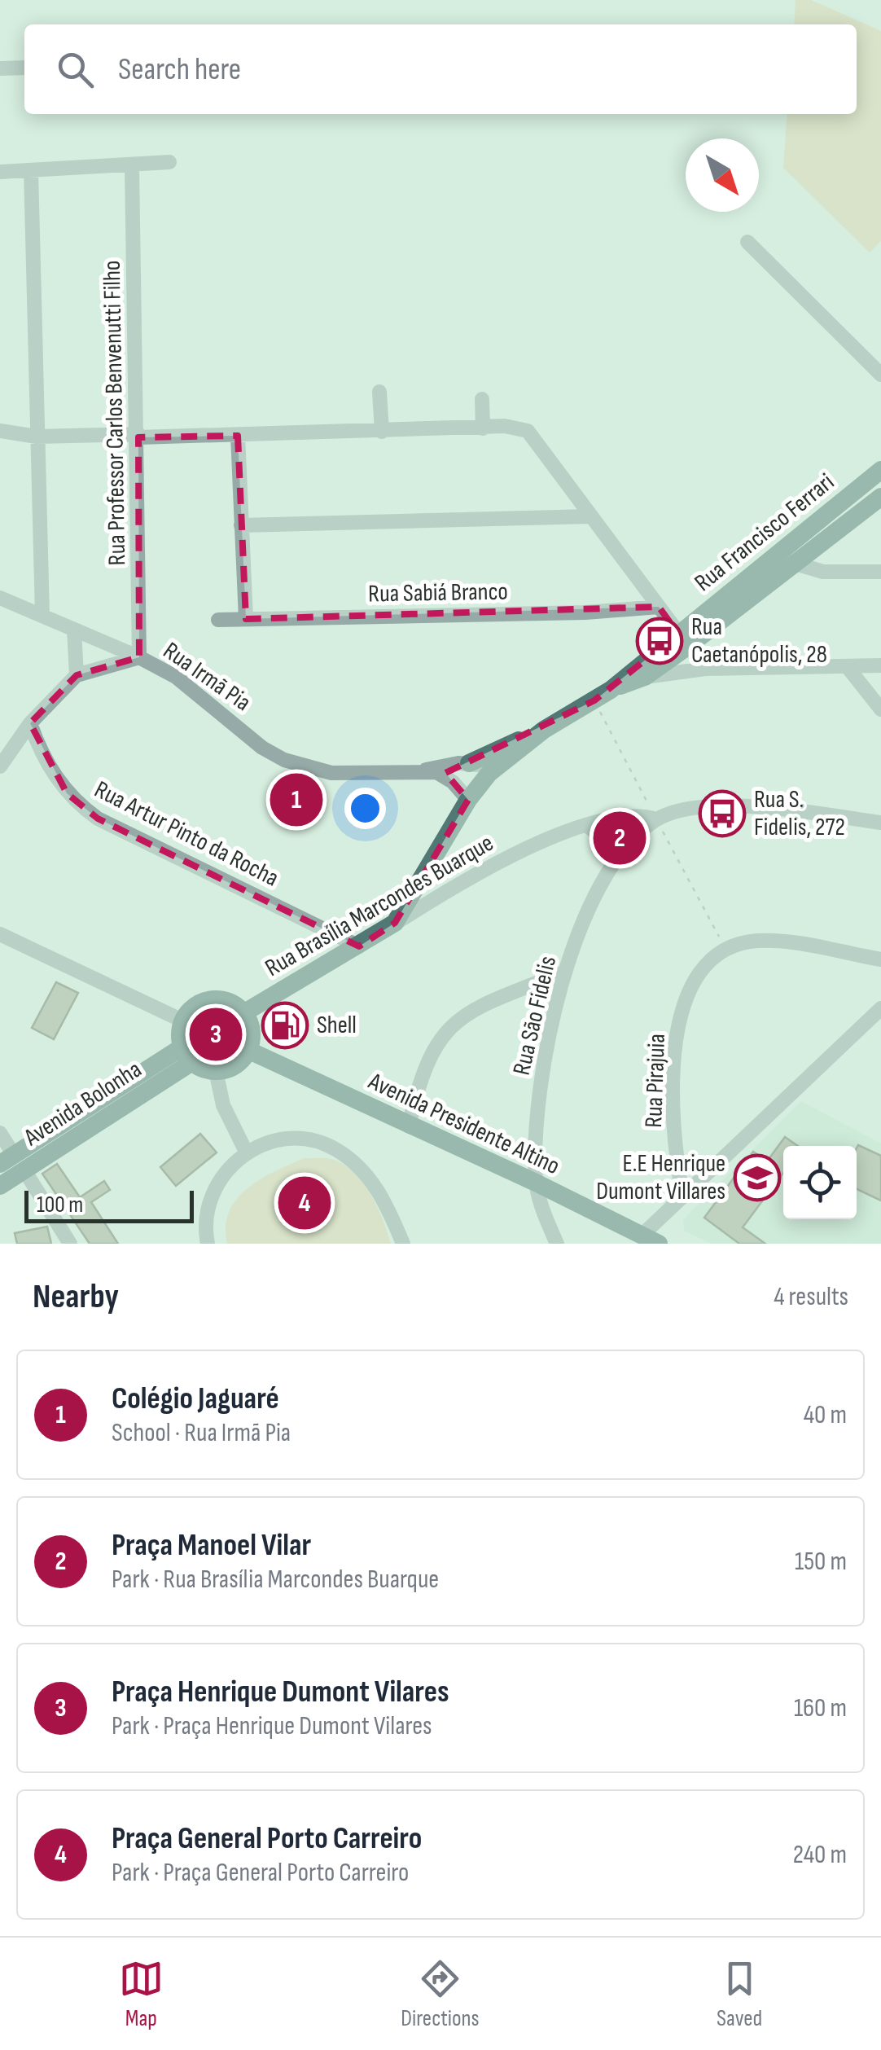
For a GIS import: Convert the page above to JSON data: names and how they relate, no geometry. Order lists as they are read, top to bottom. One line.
{"streets":{"main road":["Rua Francisco Ferrari","Rua Brasília Marcondes Buarque","Avenida Bolonha","Avenida Presidente Altino"],"street":["Rua Professor Carlos Benvenutti Filho","Rua Sabiá Branco","Rua Irmã Pia","Rua Artur Pinto da Rocha","Rua São Fidelis","Rua Pirajuia"]},"crossings":[["Rua Professor Carlos Benvenutti Filho","Rua Irmã Pia"],["Rua Artur Pinto da Rocha","Rua Brasília Marcondes Buarque"],["Rua Brasília Marcondes Buarque","Rua São Fidelis"],["Rua Brasília Marcondes Buarque","Avenida Bolonha"],["Rua Brasília Marcondes Buarque","Avenida Presidente Altino"],["Rua São Fidelis","Avenida Presidente Altino"],["Avenida Bolonha","Avenida Presidente Altino"]],"places":{"bus stop":["Rua Caetanópolis, 28","Rua S. Fidelis, 272"],"fuel station":["Shell"],"school or university":["E.E Henrique Dumont Villares"]},"scale_bar":"100 m","north":"bottom right","page":{"search":"Search here","pins":["1","2","3","4"],"scale":"100 m","heading":["Nearby","4 results"],"list":[{"mark":"1","name":"Colégio Jaguaré","note":"School · Rua Irmã Pia","value":"40 m"},{"mark":"2","name":"Praça Manoel Vilar","note":"Park · Rua Brasília Marcondes Buarque","value":"150 m"},{"mark":"3","name":"Praça Henrique Dumont Vilares","note":"Park · Praça Henrique Dumont Vilares","value":"160 m"},{"mark":"4","name":"Praça General Porto Carreiro","note":"Park · Praça General Porto Carreiro","value":"240 m"}],"nav":["Map","Directions","Saved"]}}
